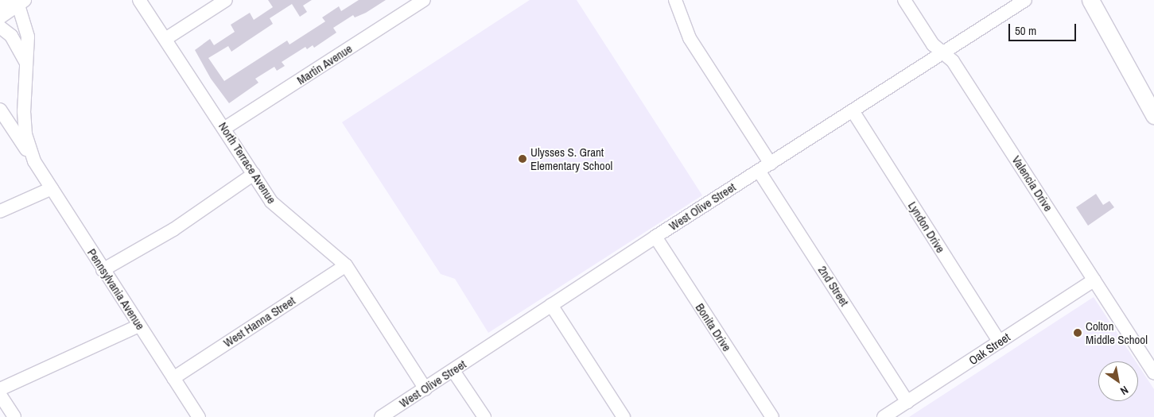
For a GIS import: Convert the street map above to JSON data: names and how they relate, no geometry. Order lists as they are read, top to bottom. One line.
{"streets":{"street":["Martin Avenue","North Terrace Avenue","Valencia Drive","West Olive Street","Lyndon Drive","2nd Street","Pennsylvania Avenue","West Hanna Street","Bonita Drive","Oak Street"]},"crossings":[["Martin Avenue","North Terrace Avenue"],["North Terrace Avenue","West Olive Street"],["North Terrace Avenue","West Hanna Street"],["Valencia Drive","West Olive Street"],["Valencia Drive","Oak Street"],["West Olive Street","Lyndon Drive"],["West Olive Street","2nd Street"],["West Olive Street","Bonita Drive"],["Lyndon Drive","Oak Street"],["2nd Street","Oak Street"],["Pennsylvania Avenue","West Hanna Street"]],"places":["Ulysses S. Grant Elementary School","Colton Middle School"],"scale_bar":"50 m","north":"bottom right"}
